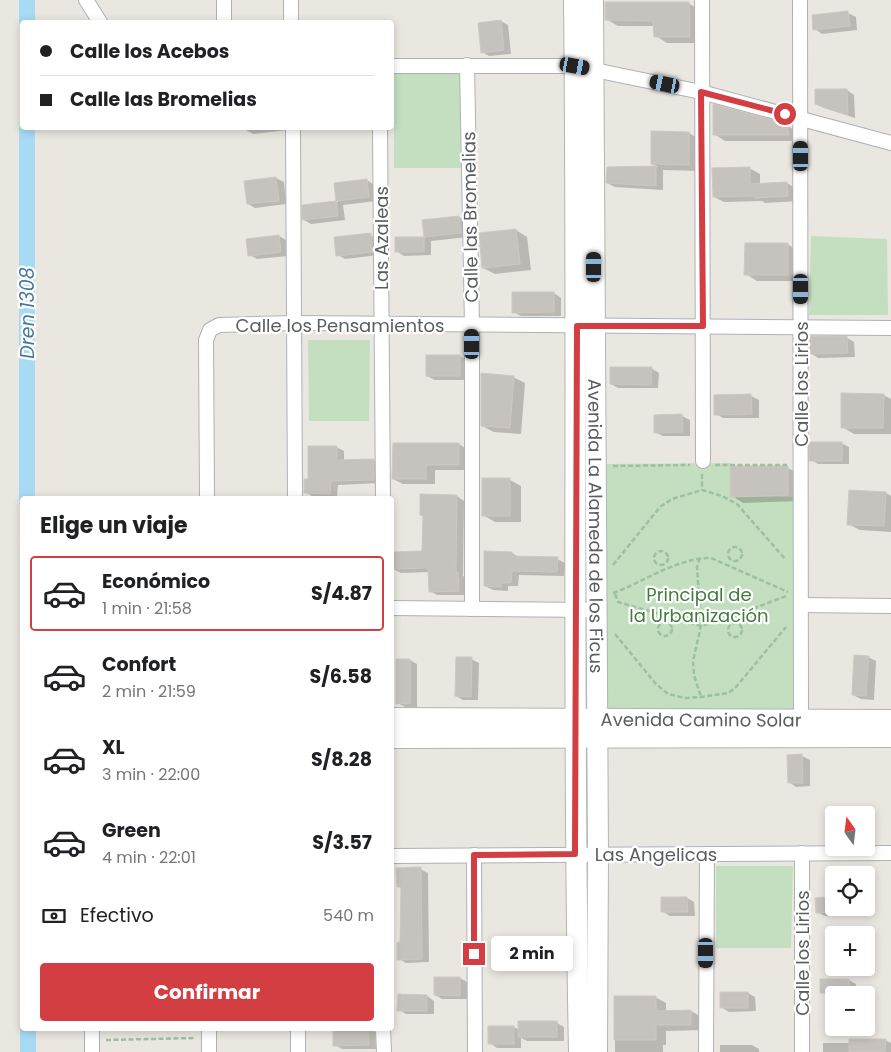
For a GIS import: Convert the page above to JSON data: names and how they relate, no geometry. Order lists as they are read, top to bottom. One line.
{"streets":{"street":["Calle las Bromelias","Las Azaleas","Calle los Pensamientos","Calle los Lirios","Avenida La Alameda de los Ficus","Avenida Camino Solar","Las Angelicas"]},"crossings":[["Calle las Bromelias","Calle los Pensamientos"],["Las Azaleas","Calle los Pensamientos"],["Calle los Pensamientos","Calle los Lirios"],["Calle los Pensamientos","Avenida La Alameda de los Ficus"],["Calle los Lirios","Avenida Camino Solar"],["Calle los Lirios","Las Angelicas"],["Avenida La Alameda de los Ficus","Avenida Camino Solar"],["Avenida La Alameda de los Ficus","Las Angelicas"]],"water":["Dren 1308"],"parks":["Principal de la Urbanización"],"north":"top","page":{"banner":["Calle los Acebos","Calle las Bromelias"],"heading":"Elige un viaje","list":[{"name":"Económico","note":"1 min · 21:58","value":"S/4.87"},{"name":"Confort","note":"2 min · 21:59","value":"S/6.58"},{"name":"XL","note":"3 min · 22:00","value":"S/8.28"},{"name":"Green","note":"4 min · 22:01","value":"S/3.57"}],"map_buttons":["+","−"],"pay":["Efectivo","540 m"],"bubble":"2 min","buttons":"Confirmar"}}
